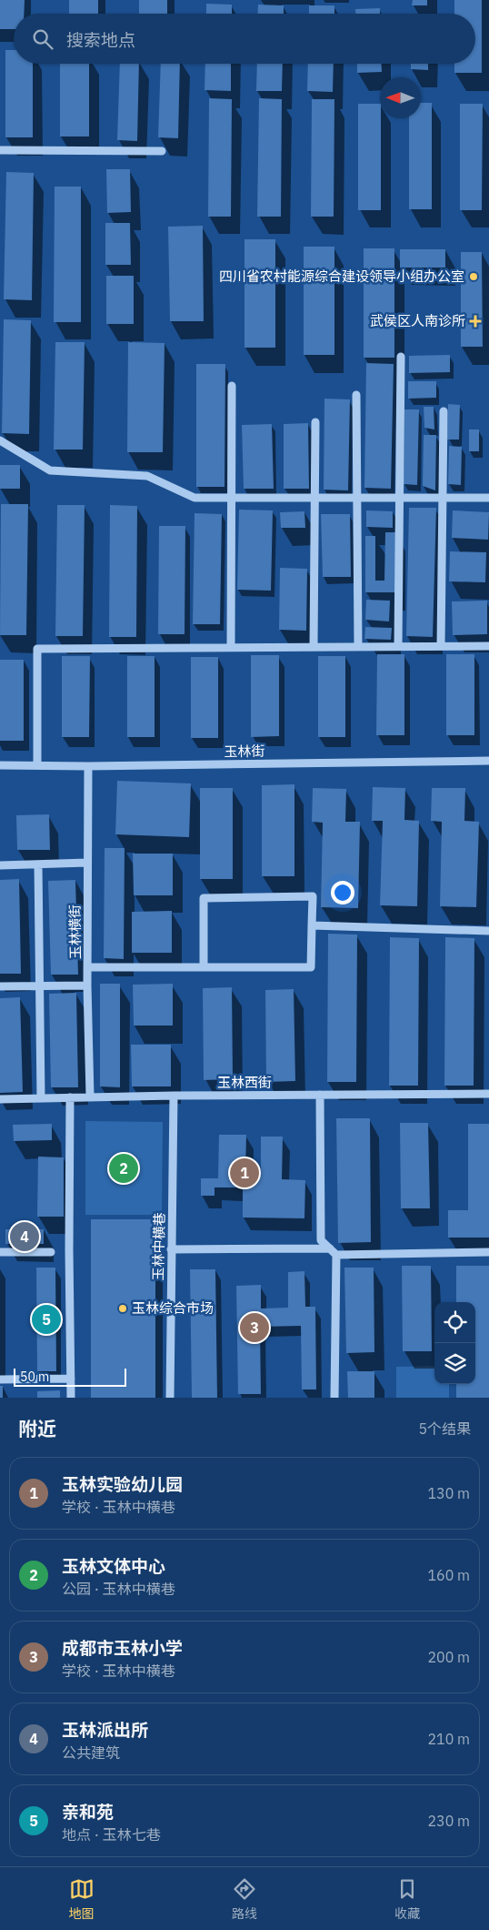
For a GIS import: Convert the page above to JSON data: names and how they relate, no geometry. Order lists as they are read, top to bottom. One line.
{"streets":{"street":["玉林街","玉林横街","玉林西街","玉林中横巷"]},"crossings":[["玉林街","玉林横街"],["玉林横街","玉林西街"],["玉林西街","玉林中横巷"]],"places":{"other":["四川省农村能源综合建设领导小组办公室","玉林综合市场"],"health":["武侯区人南诊所"]},"scale_bar":"50 m","north":"left","page":{"search":"搜索地点","pins":["2","1","4","5","3"],"scale":"50 m","heading":["附近","5个结果"],"list":[{"mark":"1","name":"玉林实验幼儿园","note":"学校 · 玉林中横巷","value":"130 m"},{"mark":"2","name":"玉林文体中心","note":"公园 · 玉林中横巷","value":"160 m"},{"mark":"3","name":"成都市玉林小学","note":"学校 · 玉林中横巷","value":"200 m"},{"mark":"4","name":"玉林派出所","note":"公共建筑","value":"210 m"},{"mark":"5","name":"亲和苑","note":"地点 · 玉林七巷","value":"230 m"}],"nav":["地图","路线","收藏"]}}
